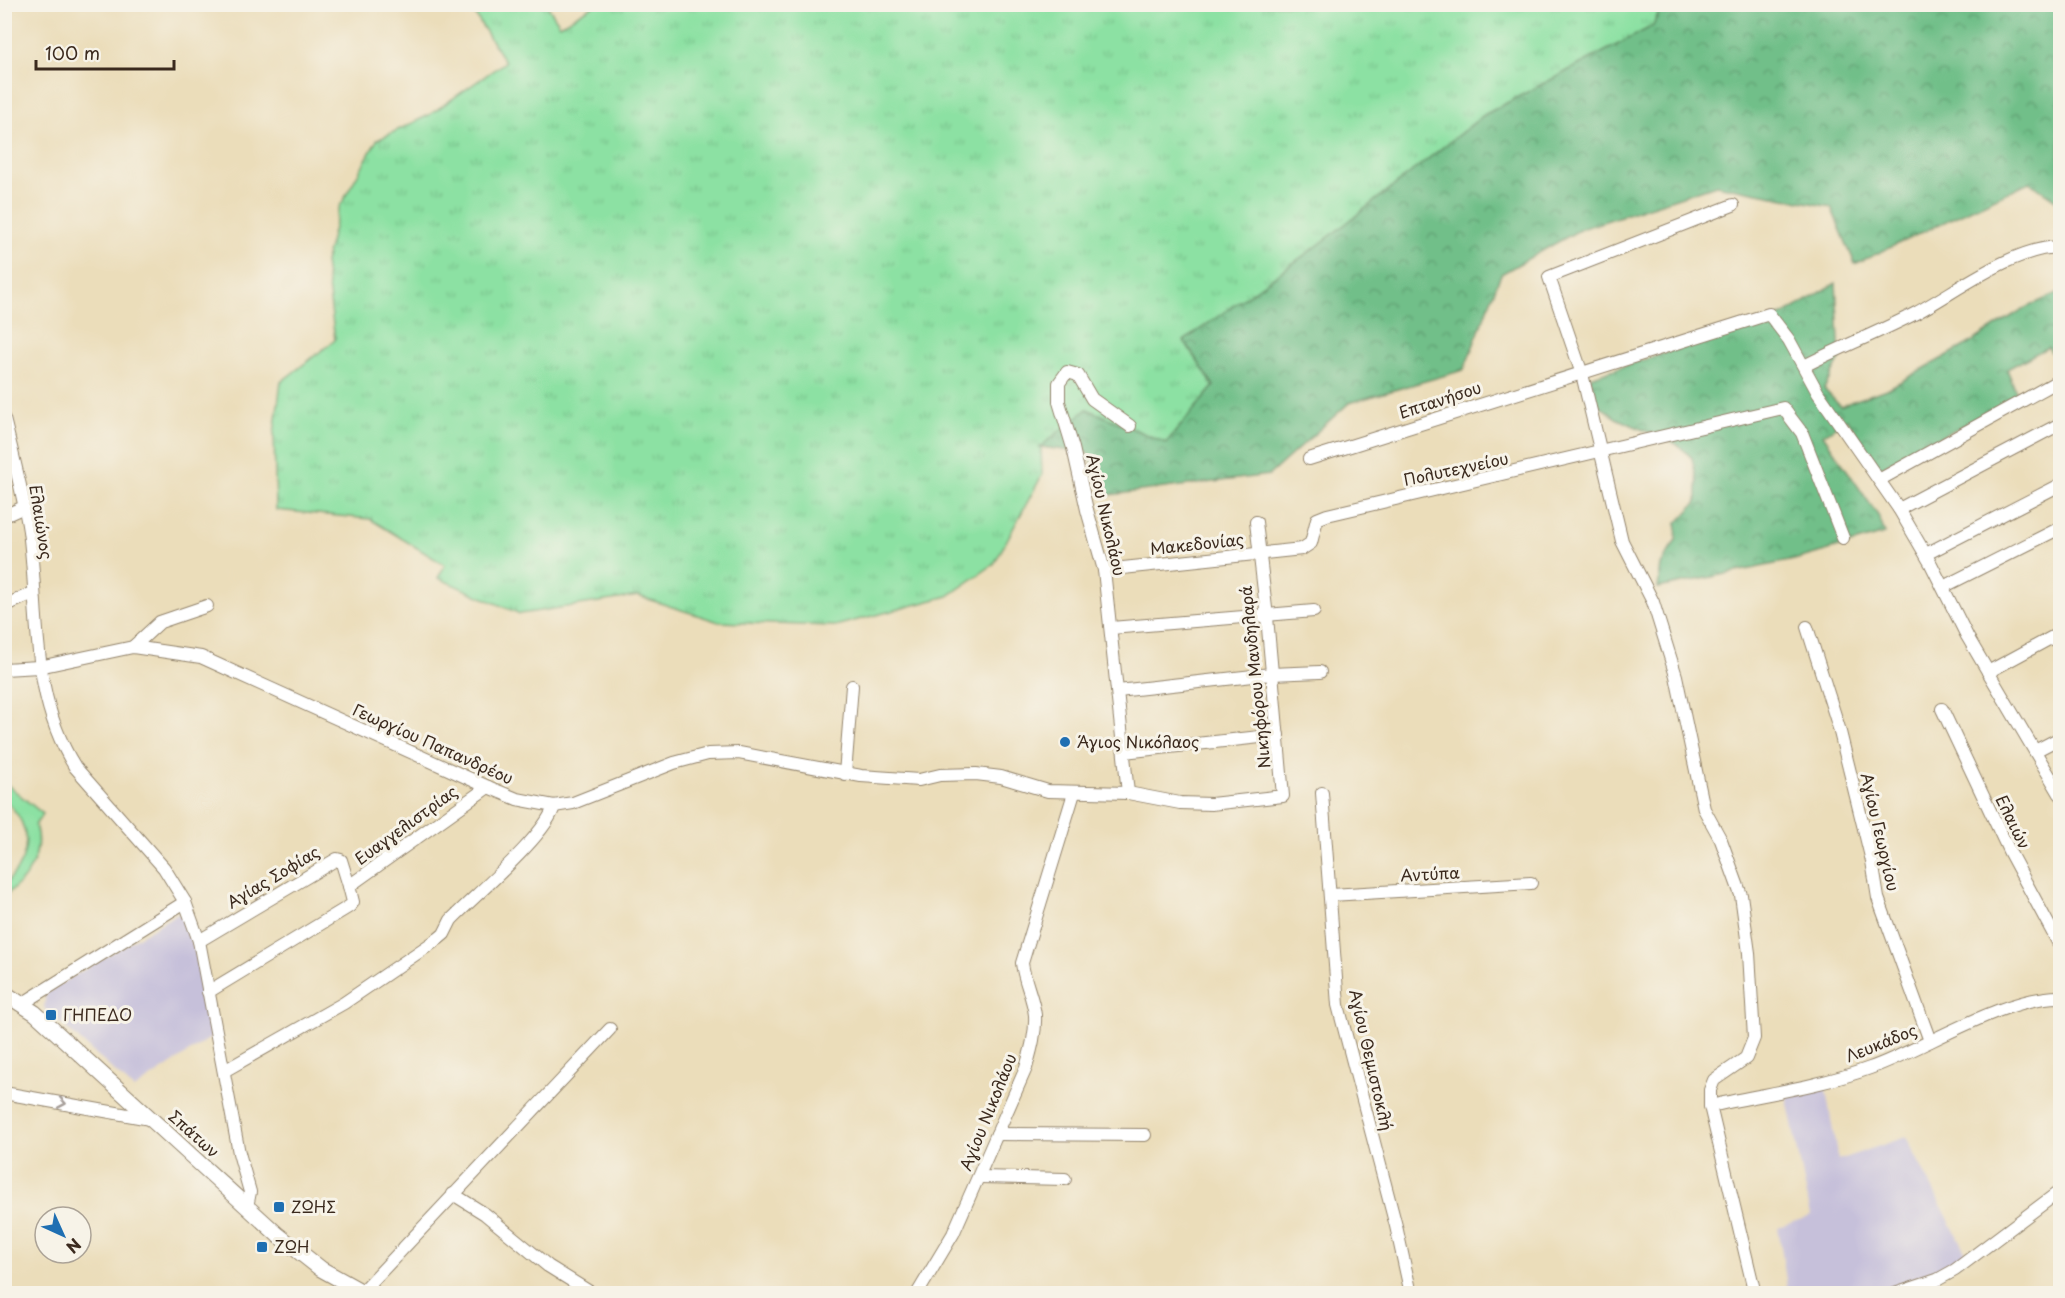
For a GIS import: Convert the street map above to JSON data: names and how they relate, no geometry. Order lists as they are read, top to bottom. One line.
{"streets":{"main road":["Σπάτων"],"street":["Επτανήσου","Πολυτεχνείου","Αγίου Νικολάου","Ελαιώνος","Μακεδονίας","Νικηφόρου Μανδηλαρά","Γεωργίου Παπανδρέου","Ελαιών","Ευαγγελιστρίας","Αγίου Γεωργίου","Αντύπα","Αγίας Σοφίας","Λευκάδος","Αγίου Θεμιστοκλή"]},"crossings":[["Πολυτεχνείου","Μακεδονίας"],["Αγίου Νικολάου","Μακεδονίας"],["Αγίου Νικολάου","Γεωργίου Παπανδρέου"],["Ελαιώνος","Γεωργίου Παπανδρέου"],["Ελαιώνος","Ευαγγελιστρίας"],["Ελαιώνος","Αγίας Σοφίας"],["Ελαιώνος","Σπάτων"],["Μακεδονίας","Νικηφόρου Μανδηλαρά"],["Νικηφόρου Μανδηλαρά","Γεωργίου Παπανδρέου"],["Γεωργίου Παπανδρέου","Ευαγγελιστρίας"],["Ευαγγελιστρίας","Αγίας Σοφίας"],["Αγίου Γεωργίου","Λευκάδος"],["Αντύπα","Αγίου Θεμιστοκλή"]],"places":{"other":["Άγιος Νικόλαος"],"transit":["ΓΗΠΕΔΟ","ΖΩΗΣ","ΖΩΗ"]},"scale_bar":"100 m","north":"bottom right"}
